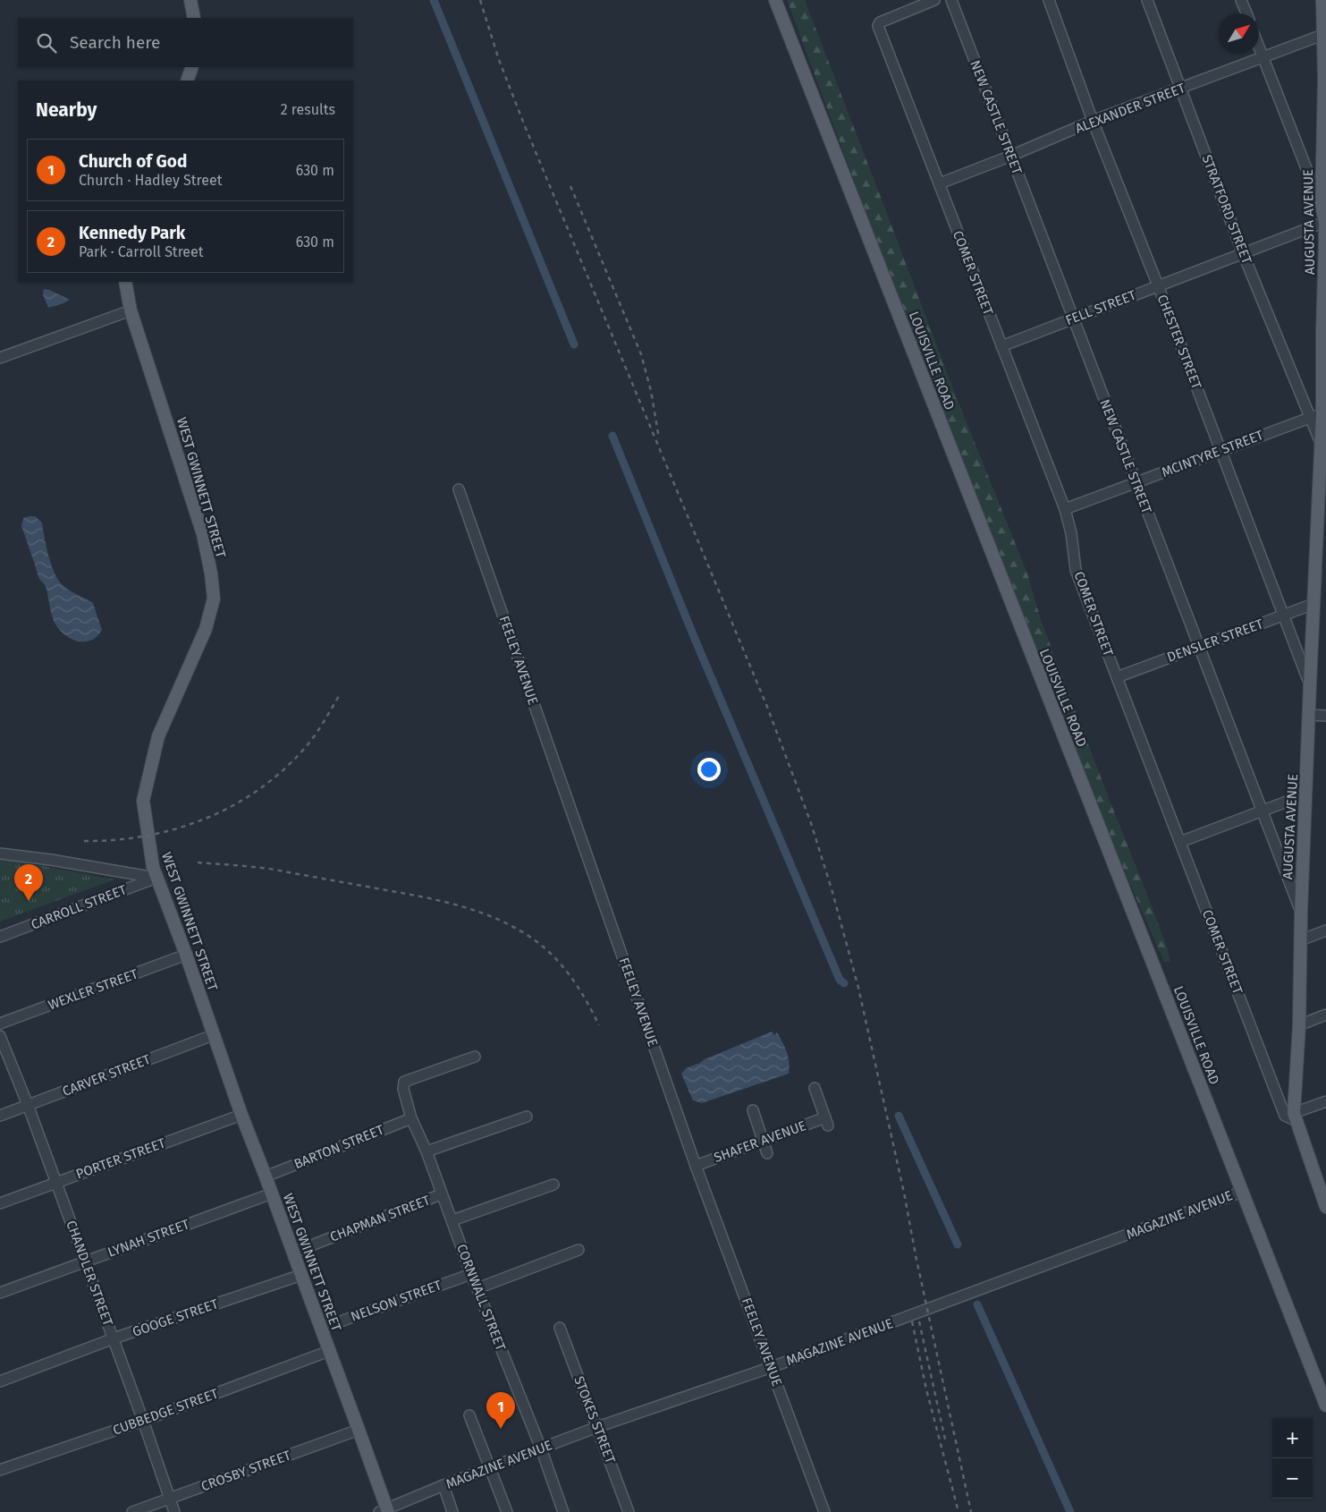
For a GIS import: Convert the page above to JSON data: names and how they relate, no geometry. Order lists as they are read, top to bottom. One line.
{"streets":{"main road":["AUGUSTA AVENUE","LOUISVILLE ROAD","WEST GWINNETT STREET"],"street":["ALEXANDER STREET","NEW CASTLE STREET","STRATFORD STREET","COMER STREET","FELL STREET","CHESTER STREET","MCINTYRE STREET","DENSLER STREET","FEELEY AVENUE","CARROLL STREET","WEXLER STREET","CARVER STREET","SHAFER AVENUE","BARTON STREET","PORTER STREET","MAGAZINE AVENUE","CHAPMAN STREET","LYNAH STREET","CHANDLER STREET","CORNWALL STREET","NELSON STREET","GOOGE STREET","CUBBEDGE STREET","STOKES STREET","CROSBY STREET"]},"crossings":[["ALEXANDER STREET","NEW CASTLE STREET"],["ALEXANDER STREET","STRATFORD STREET"],["ALEXANDER STREET","AUGUSTA AVENUE"],["ALEXANDER STREET","COMER STREET"],["ALEXANDER STREET","CHESTER STREET"],["NEW CASTLE STREET","AUGUSTA AVENUE"],["NEW CASTLE STREET","FELL STREET"],["NEW CASTLE STREET","MCINTYRE STREET"],["NEW CASTLE STREET","DENSLER STREET"],["STRATFORD STREET","AUGUSTA AVENUE"],["STRATFORD STREET","FELL STREET"],["STRATFORD STREET","MCINTYRE STREET"],["AUGUSTA AVENUE","COMER STREET"],["AUGUSTA AVENUE","FELL STREET"],["AUGUSTA AVENUE","CHESTER STREET"],["AUGUSTA AVENUE","MCINTYRE STREET"],["AUGUSTA AVENUE","DENSLER STREET"],["COMER STREET","FELL STREET"],["COMER STREET","MCINTYRE STREET"],["COMER STREET","DENSLER STREET"],["FELL STREET","CHESTER STREET"],["CHESTER STREET","MCINTYRE STREET"],["CHESTER STREET","DENSLER STREET"],["LOUISVILLE ROAD","MAGAZINE AVENUE"],["WEST GWINNETT STREET","CARROLL STREET"],["WEST GWINNETT STREET","WEXLER STREET"],["WEST GWINNETT STREET","CARVER STREET"],["WEST GWINNETT STREET","BARTON STREET"],["WEST GWINNETT STREET","PORTER STREET"],["WEST GWINNETT STREET","MAGAZINE AVENUE"],["WEST GWINNETT STREET","CHAPMAN STREET"],["WEST GWINNETT STREET","LYNAH STREET"],["WEST GWINNETT STREET","NELSON STREET"],["WEST GWINNETT STREET","GOOGE STREET"],["WEST GWINNETT STREET","CUBBEDGE STREET"],["WEST GWINNETT STREET","CROSBY STREET"],["FEELEY AVENUE","SHAFER AVENUE"],["FEELEY AVENUE","MAGAZINE AVENUE"],["CARVER STREET","CHANDLER STREET"],["BARTON STREET","CORNWALL STREET"],["PORTER STREET","CHANDLER STREET"],["MAGAZINE AVENUE","CORNWALL STREET"],["MAGAZINE AVENUE","STOKES STREET"],["CHAPMAN STREET","CORNWALL STREET"],["LYNAH STREET","CHANDLER STREET"],["CHANDLER STREET","GOOGE STREET"],["CHANDLER STREET","CUBBEDGE STREET"],["CHANDLER STREET","CROSBY STREET"],["CORNWALL STREET","NELSON STREET"]],"north":"top right","page":{"search":"Search here","heading":["Nearby","2 results"],"list":[{"mark":"1","name":"Church of God","note":"Church · Hadley Street","value":"630 m"},{"mark":"2","name":"Kennedy Park","note":"Park · Carroll Street","value":"630 m"}],"pins":["2","1"],"map_buttons":["+","−"]}}
